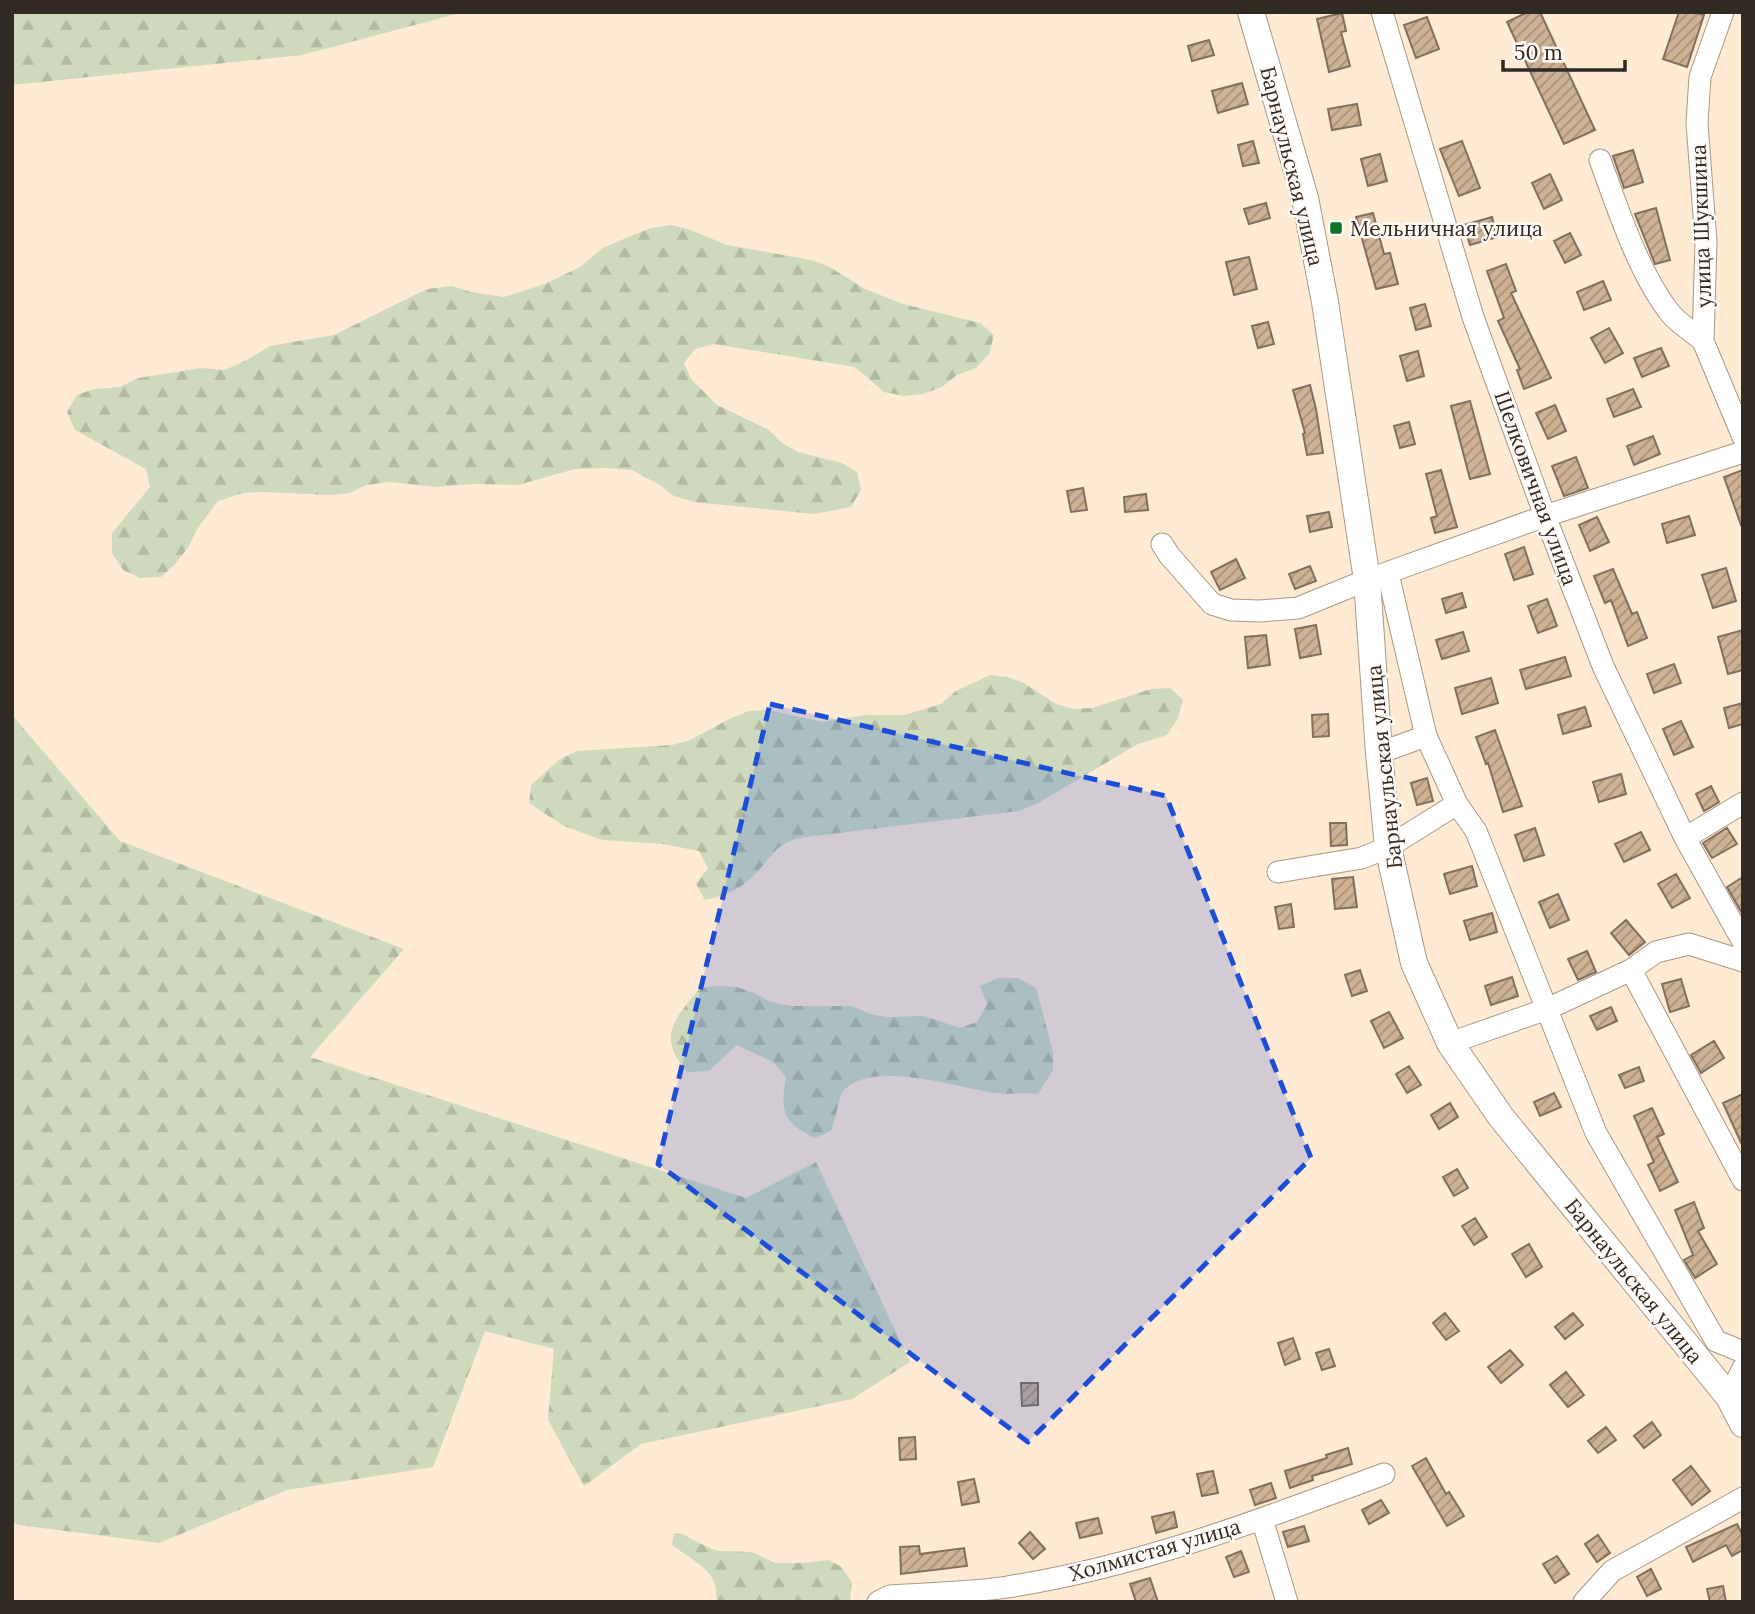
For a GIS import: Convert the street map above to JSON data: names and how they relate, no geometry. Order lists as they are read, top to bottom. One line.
{"streets":{"main road":["Барнаульская улица"],"street":["улица Шукшина","Шелковичная улица","Холмистая улица"]},"places":{"transit":["Мельничная улица"]},"scale_bar":"50 m"}
